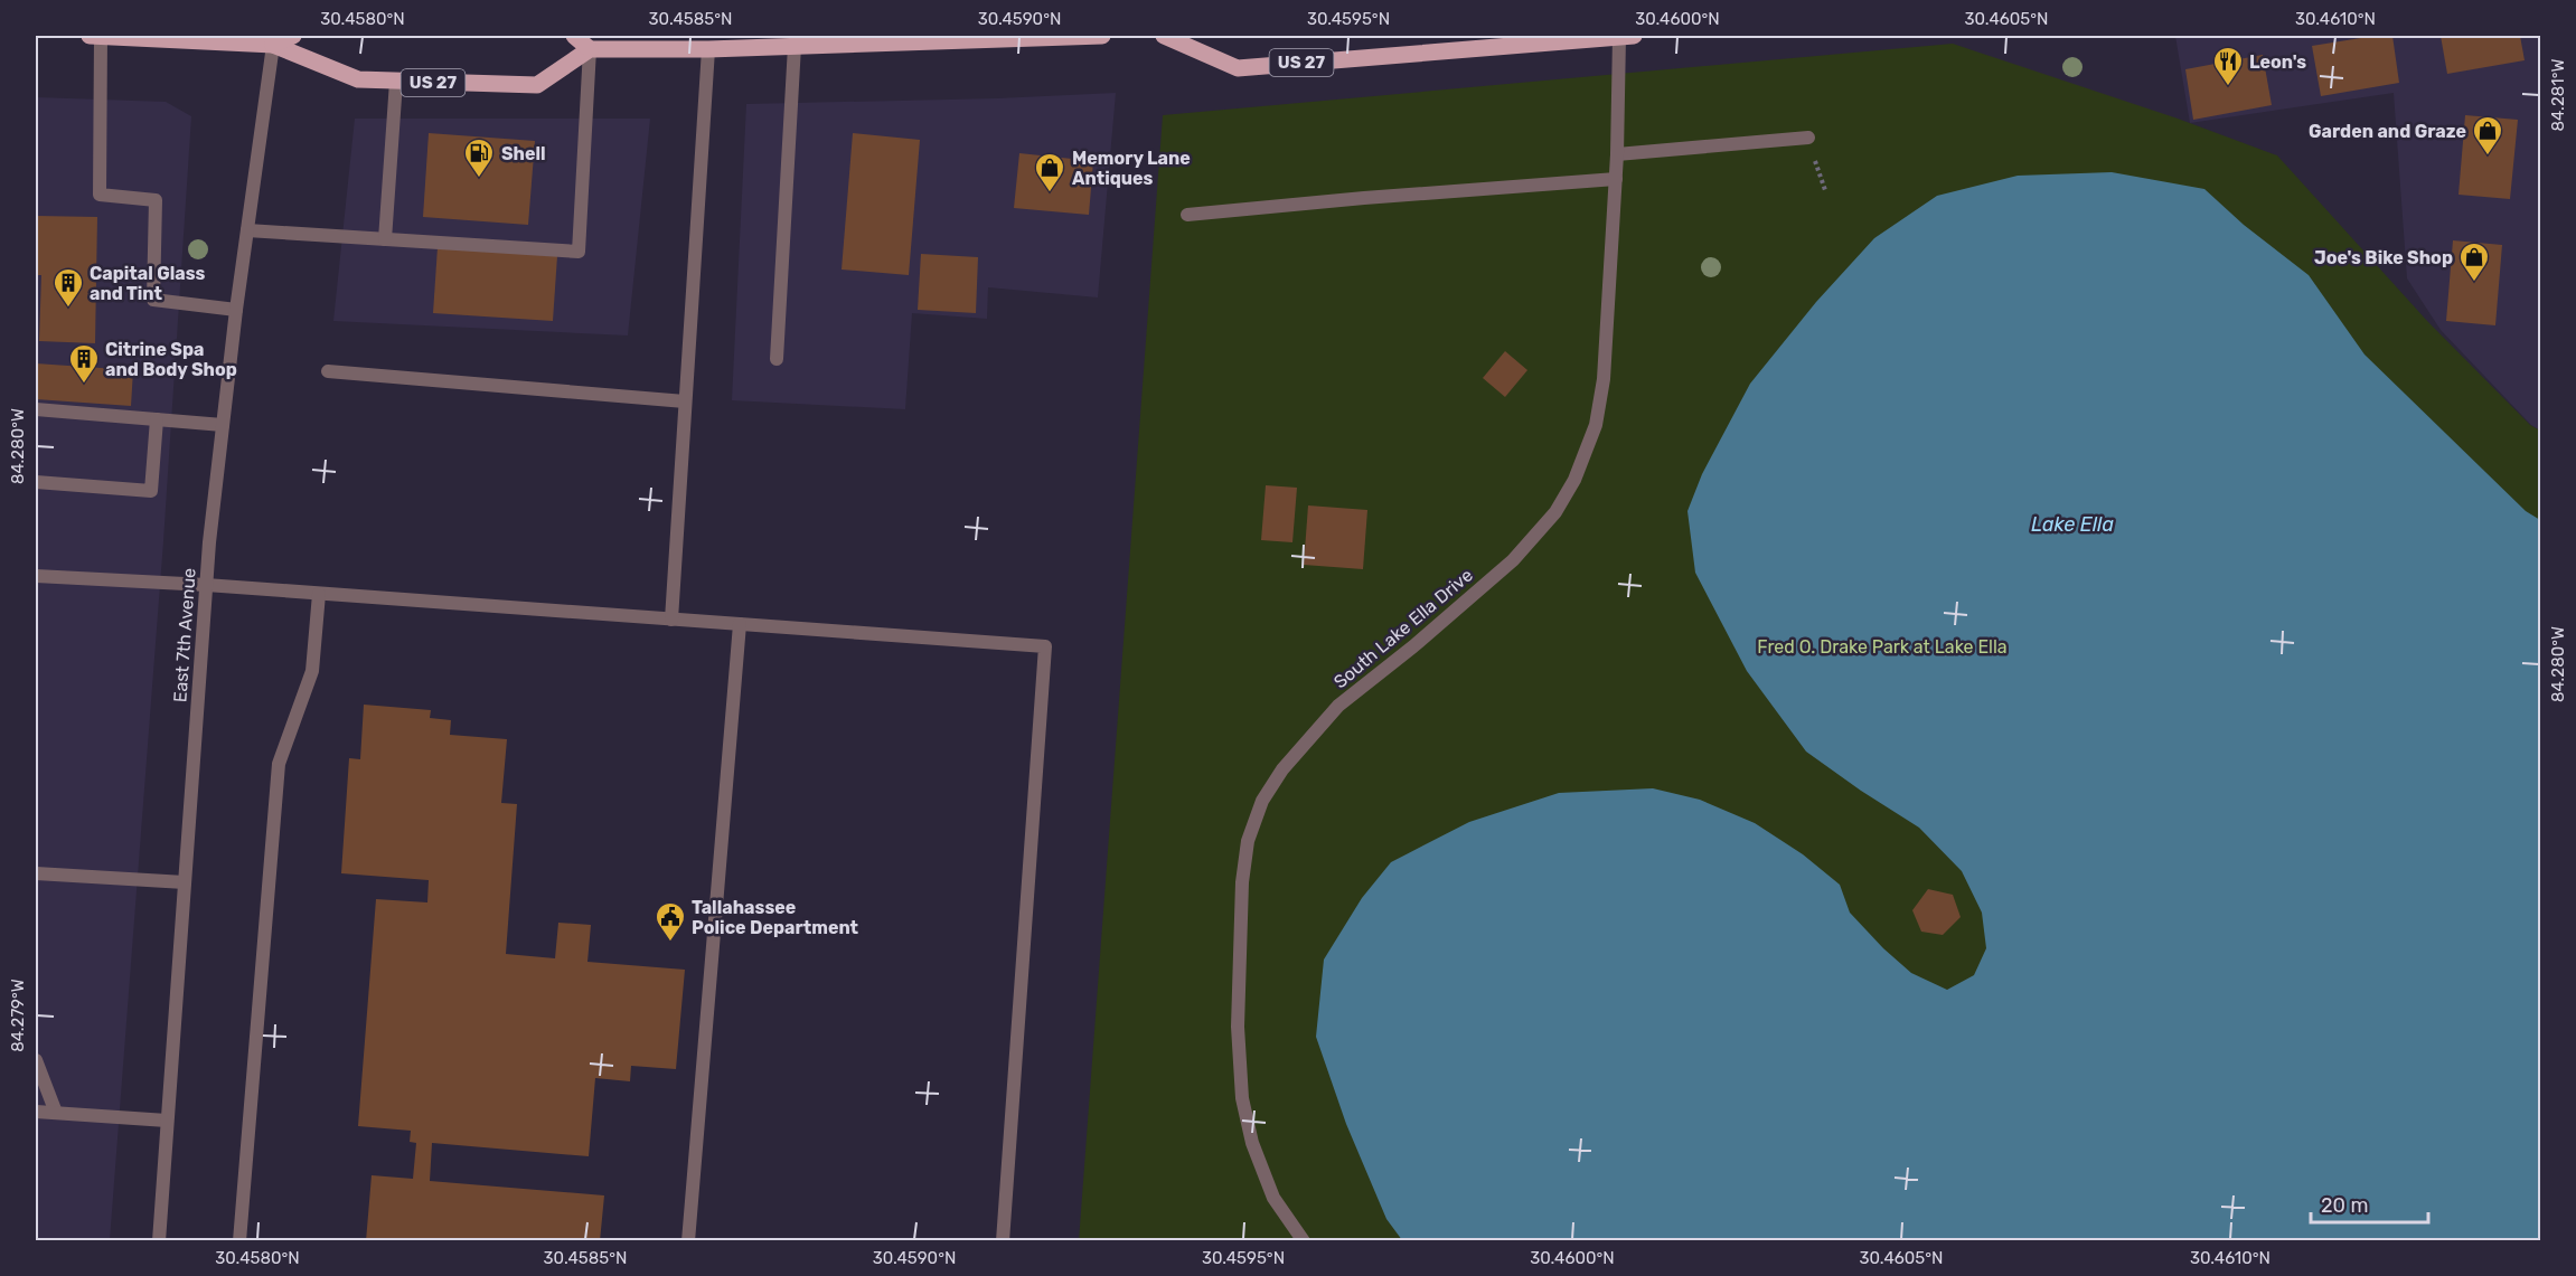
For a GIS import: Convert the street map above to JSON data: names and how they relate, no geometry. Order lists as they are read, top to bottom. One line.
{"streets":{"main road":["US 27"],"street":["South Lake Ella Drive","East 7th Avenue"]},"crossings":[["US 27","South Lake Ella Drive"],["US 27","East 7th Avenue"]],"water":["Lake Ella"],"parks":["Fred O. Drake Park at Lake Ella"],"places":{"restaurant":["Leon's"],"shop":["Garden and Graze","Memory Lane Antiques","Joe's Bike Shop"],"fuel station":["Shell"],"building":["Capital Glass and Tint","Citrine Spa and Body Shop"],"public building":["Tallahassee Police Department"]},"scale_bar":"20 m","coordinates":["30.4580°N","30.4585°N","30.4590°N","30.4595°N","30.4600°N","30.4605°N","30.4610°N","84.281°W","84.280°W","84.279°W"]}
